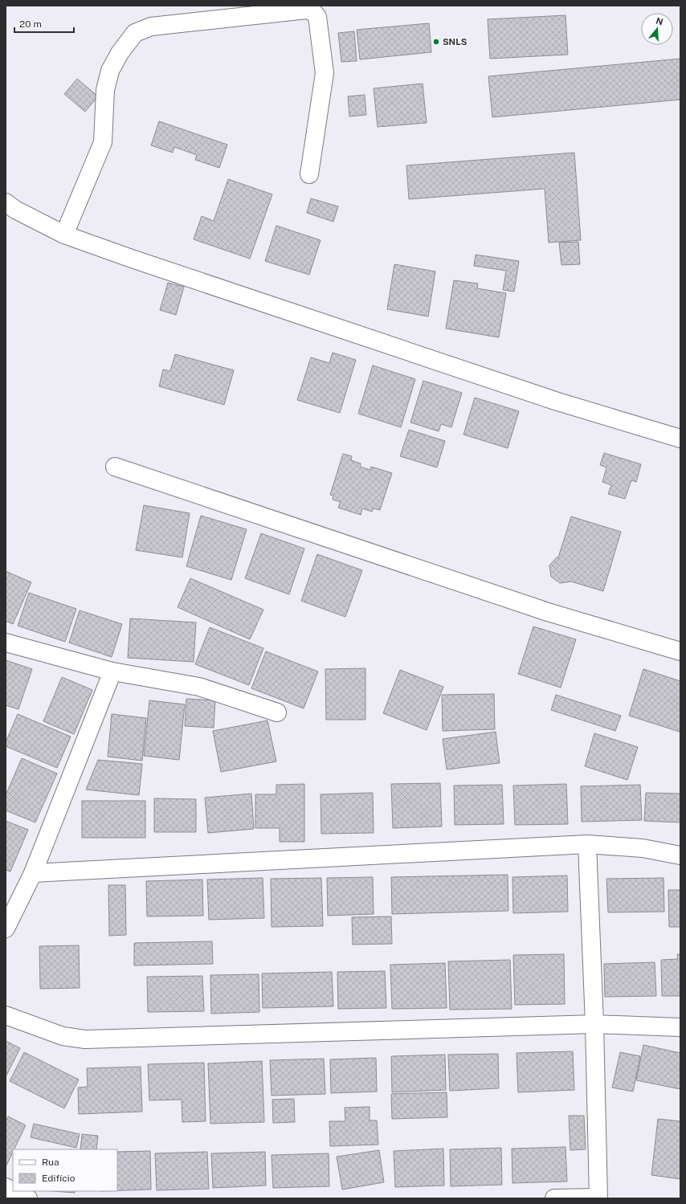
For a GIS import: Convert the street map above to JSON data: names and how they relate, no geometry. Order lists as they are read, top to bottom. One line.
{"places":["SNLS"],"legend":["Rua","Edifício"],"scale_bar":"20 m","north":"top"}
